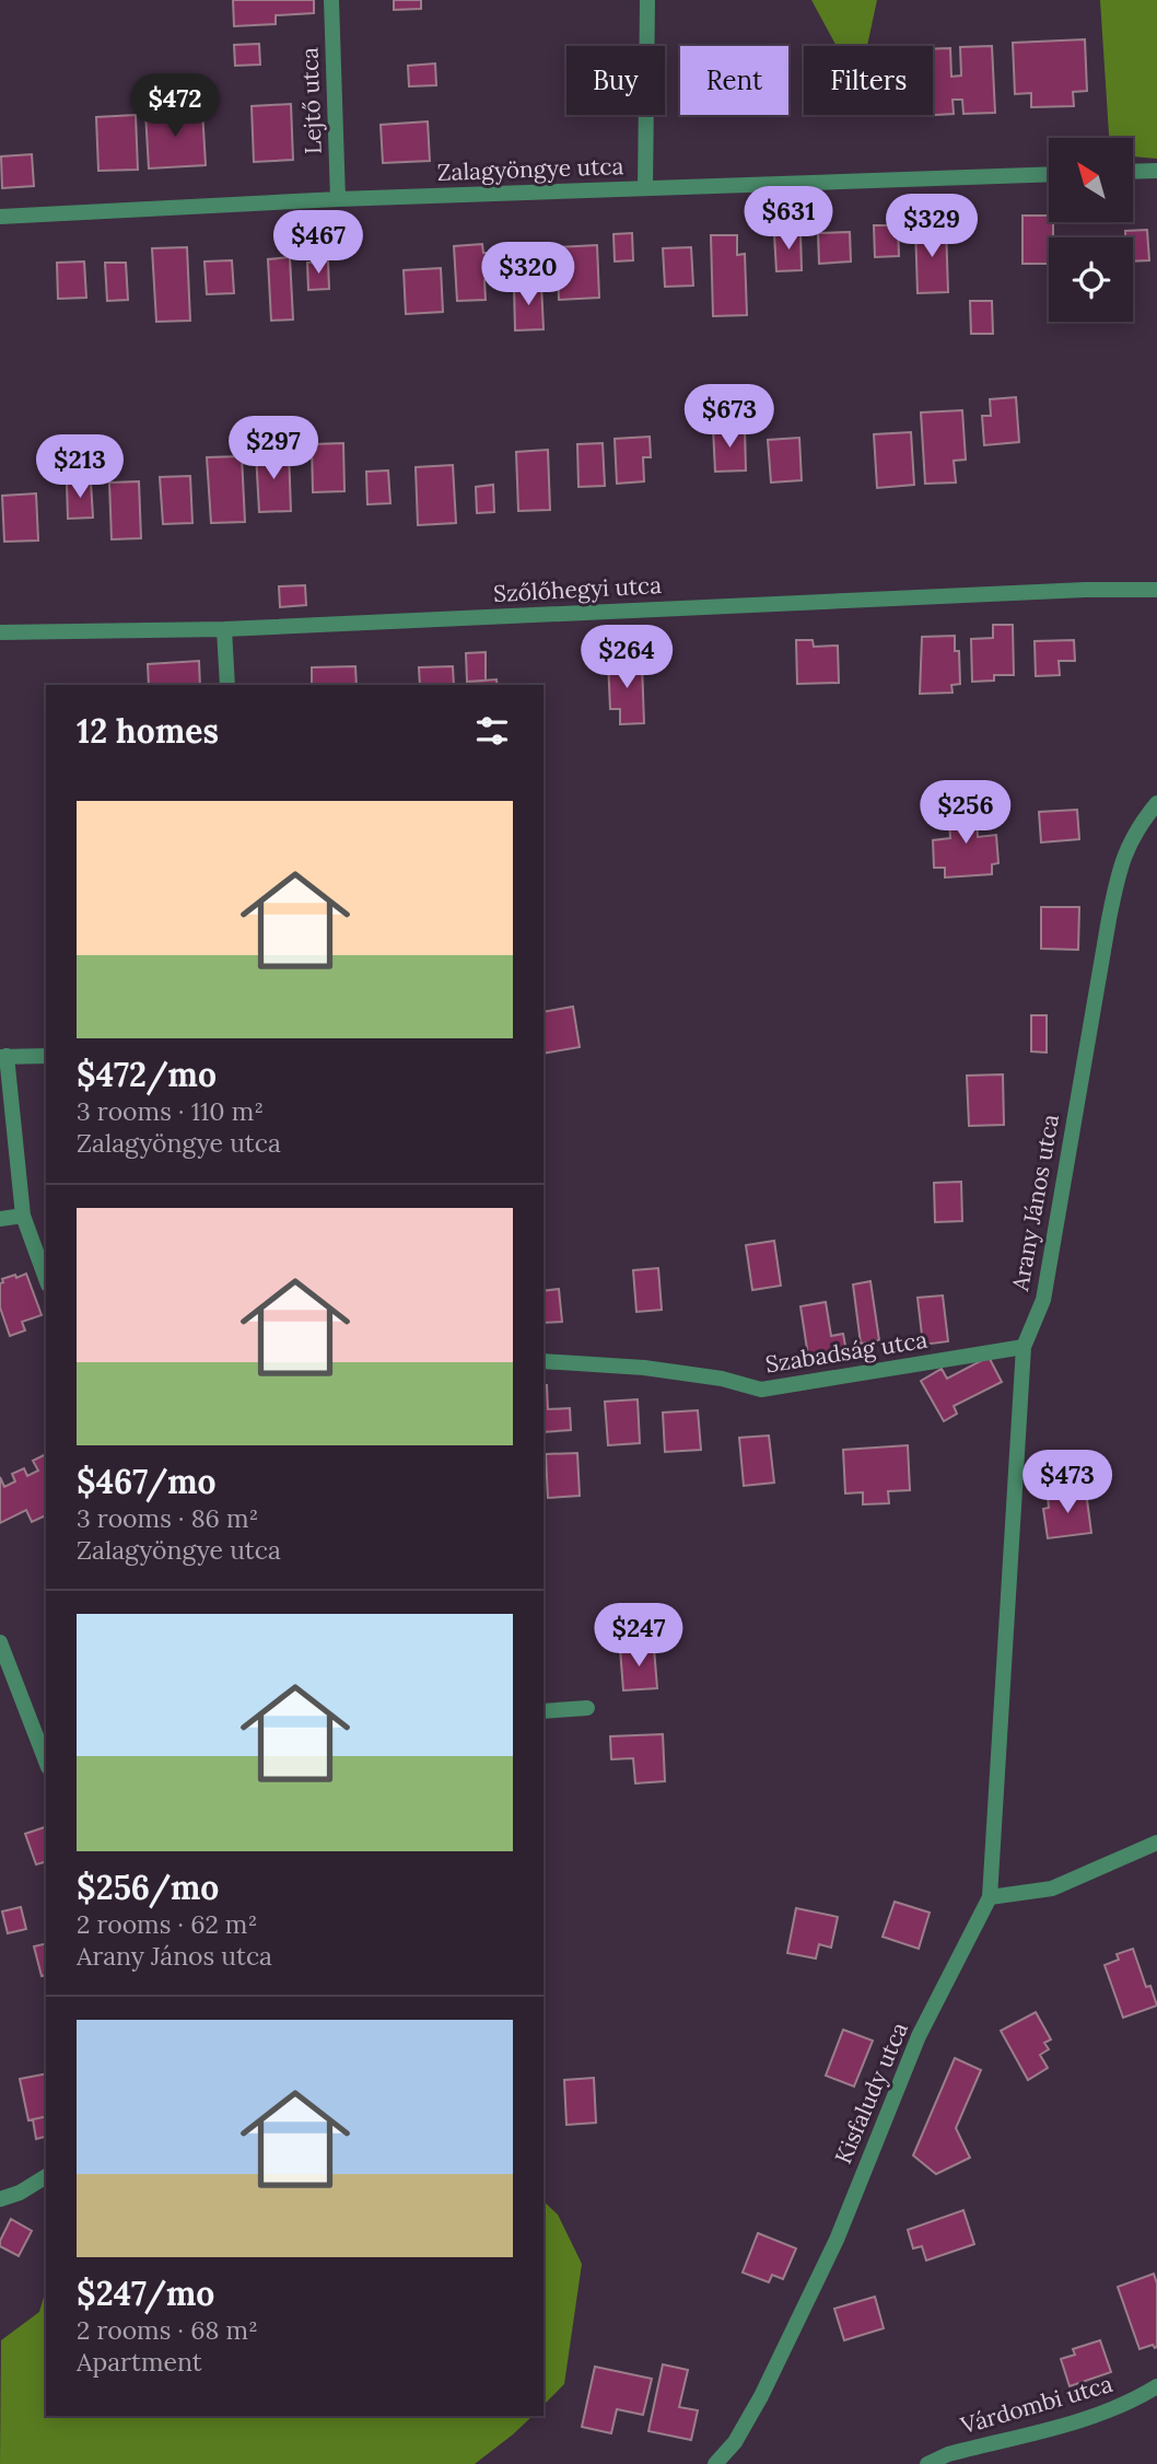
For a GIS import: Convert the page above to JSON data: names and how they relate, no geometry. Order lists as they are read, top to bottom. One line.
{"streets":{"street":["Lejtő utca","Zalagyöngye utca","Szőlőhegyi utca","Arany János utca","Szabadság utca","Kisfaludy utca","Várdombi utca"]},"crossings":[["Lejtő utca","Zalagyöngye utca"],["Arany János utca","Szabadság utca"],["Arany János utca","Kisfaludy utca"]],"north":"top left","page":{"chip":["Buy","Rent","Filters"],"price":["$472","$631","$329","$467","$320","$673","$297","$213","$264","$256","$473","$247"],"heading":"12 homes","list":[{"name":"$472/mo","note":"3 rooms · 110 m² · Zalagyöngye utca"},{"name":"$467/mo","note":"3 rooms · 86 m² · Zalagyöngye utca"},{"name":"$256/mo","note":"2 rooms · 62 m² · Arany János utca"},{"name":"$247/mo","note":"2 rooms · 68 m² · Apartment"}]}}
